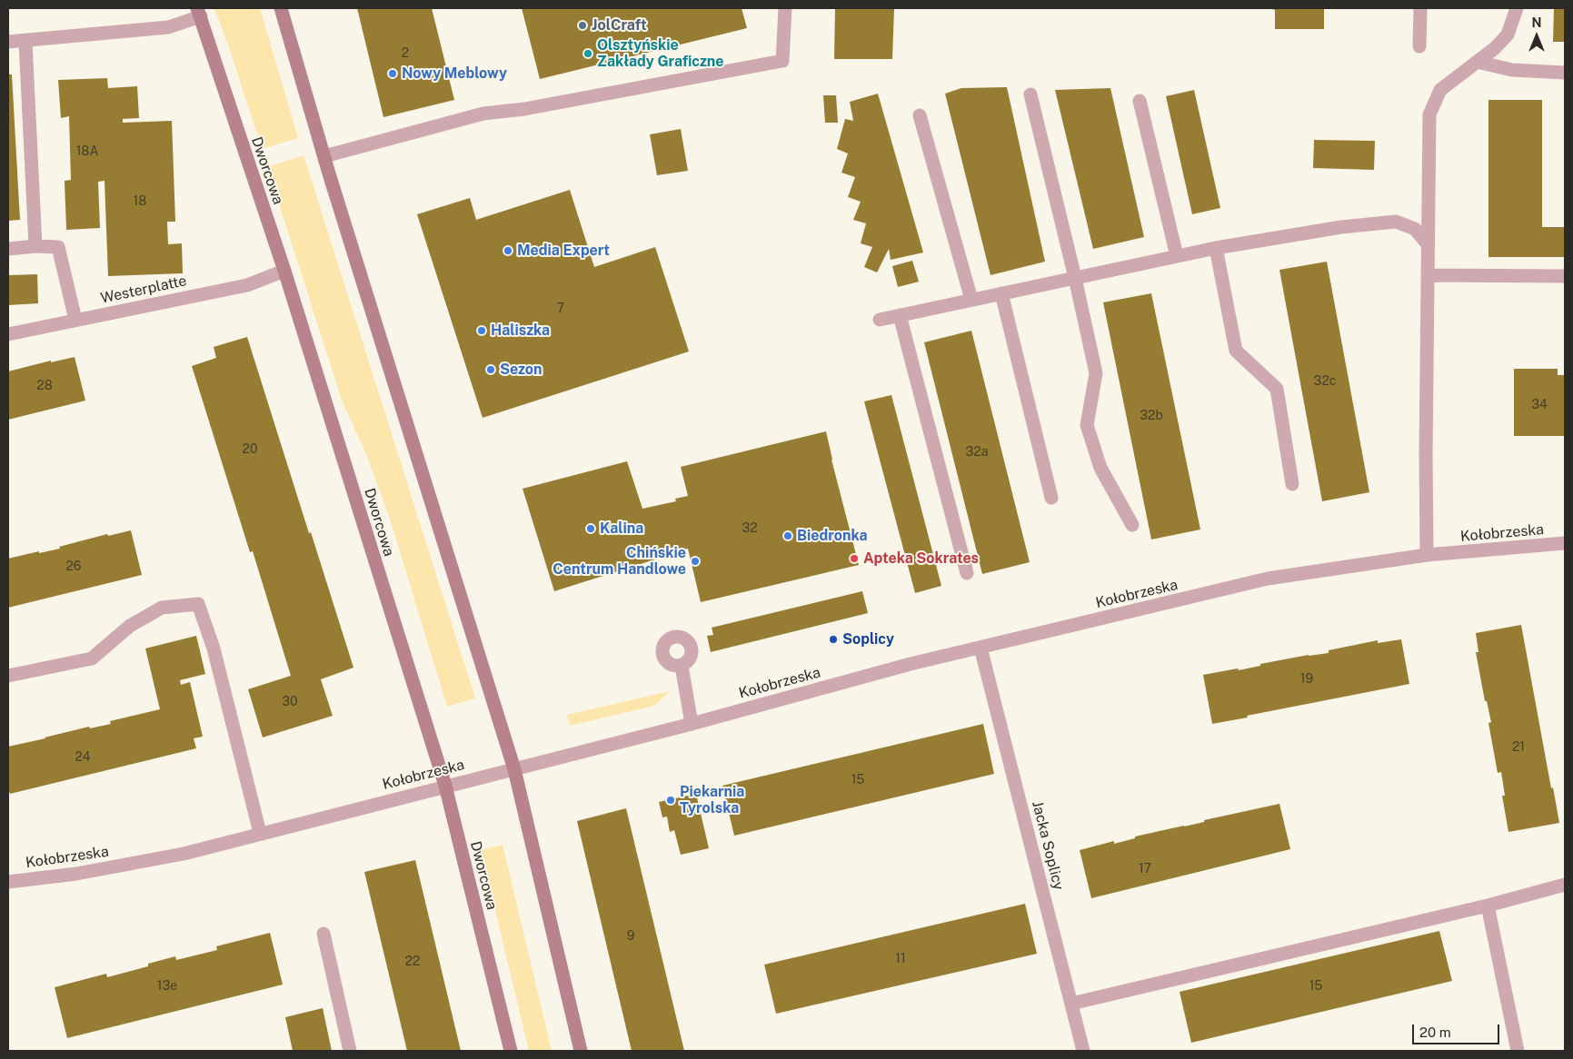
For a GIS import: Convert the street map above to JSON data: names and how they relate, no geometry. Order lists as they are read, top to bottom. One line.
{"streets":{"street":["Dworcowa","Westerplatte","Kołobrzeska","Jacka Soplicy"]},"crossings":[["Dworcowa","Westerplatte"],["Dworcowa","Kołobrzeska"],["Kołobrzeska","Jacka Soplicy"]],"places":["JolCraft","Olsztyńskie Zakłady Graficzne","Nowy Meblowy","Media Expert","Haliszka","Sezon","Kalina","Biedronka","Apteka Sokrates","Chińskie Centrum Handlowe","Soplicy","Piekarnia Tyrolska"],"house_numbers":["2","18A","18","7","32c","28","34","32b","20","32a","32","26","19","30","21","24","15","17","9","11","22","13e","15"],"scale_bar":"20 m","north":"top"}
